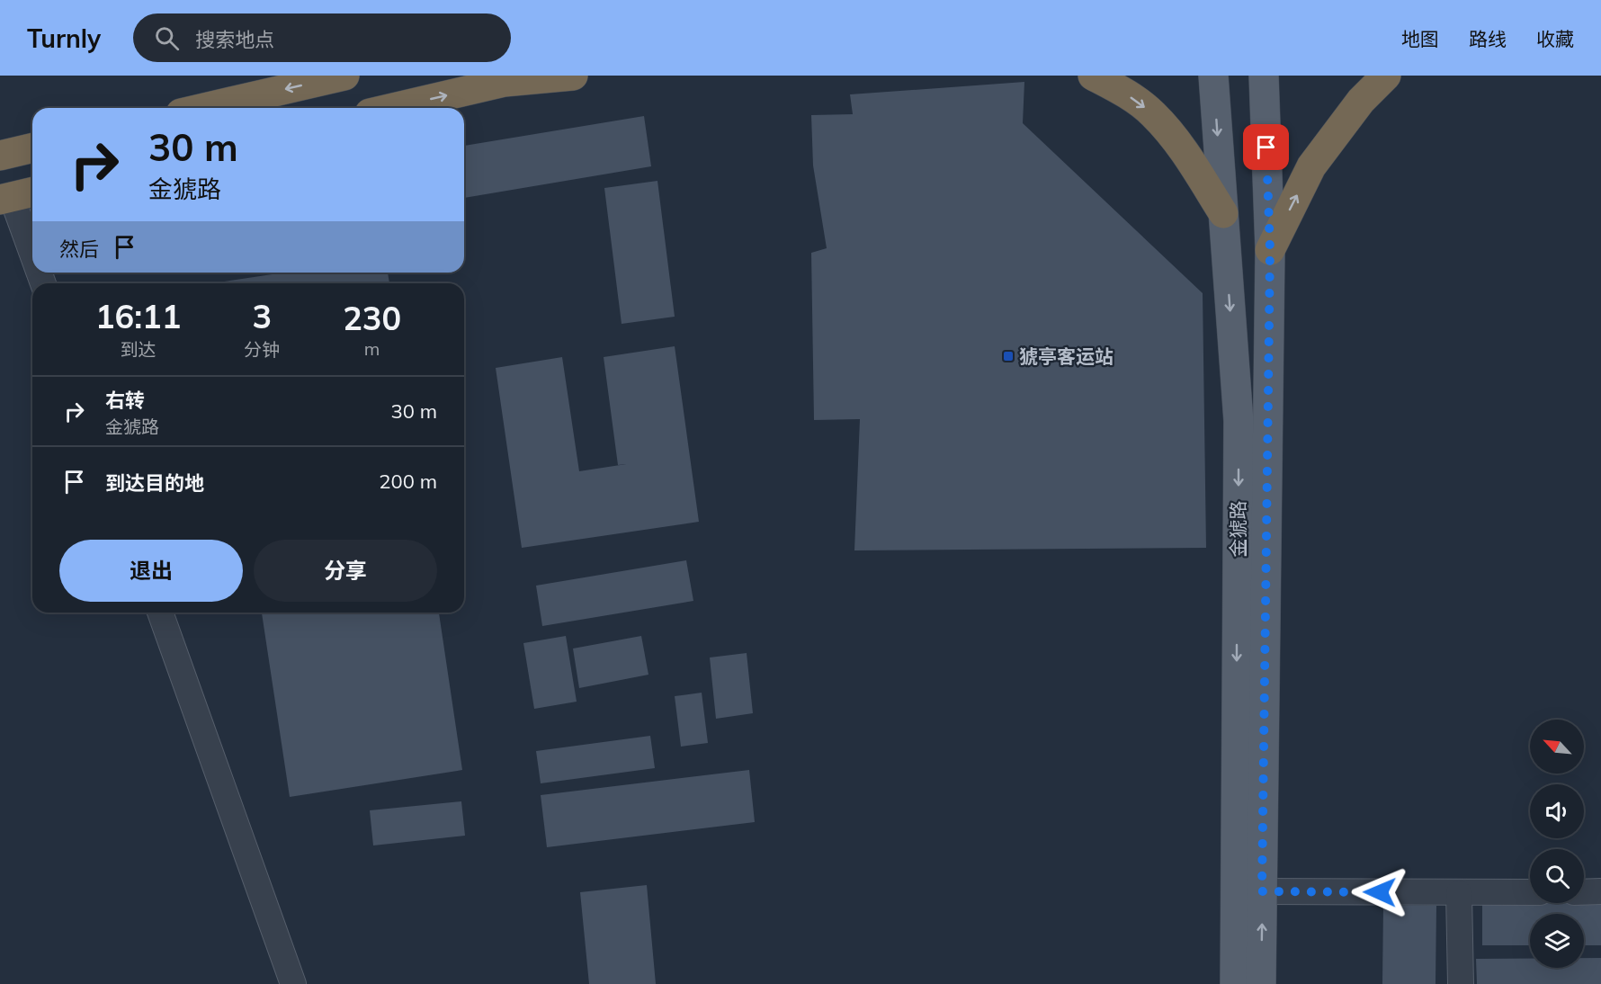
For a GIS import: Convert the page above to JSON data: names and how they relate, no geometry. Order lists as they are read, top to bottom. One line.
{"streets":{"main road":["金猇路"]},"places":{"transit":["猇亭客运站"]},"north":"top left","page":{"header":"Turnly","search":"搜索地点","nav":["地图","路线","收藏"],"turn":["30 m","金猇路"],"then":"然后","eta":["16:11","到达","3","分钟","230","m"],"list":[{"name":"右转","note":"金猇路","value":"30 m"},{"name":"到达目的地","value":"200 m"}],"buttons":["退出","分享"]}}
